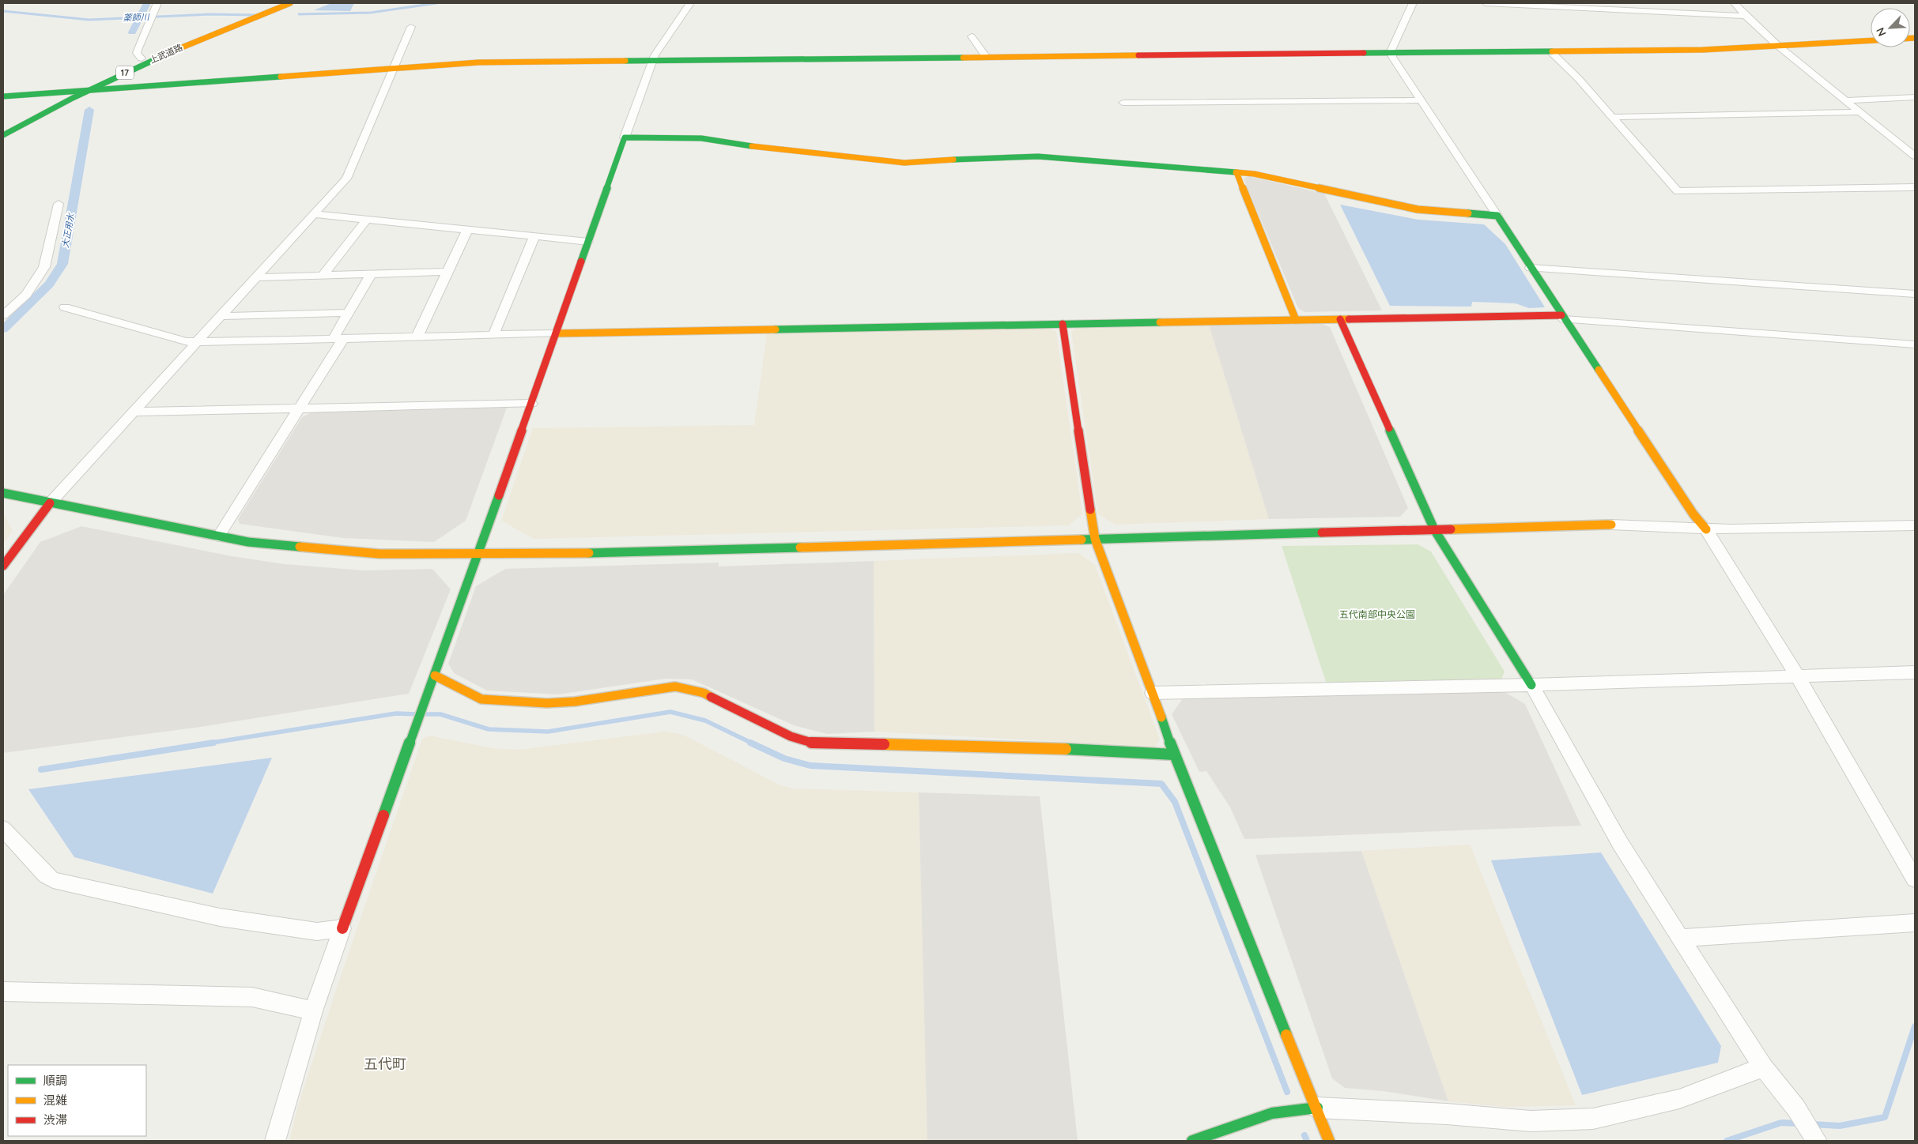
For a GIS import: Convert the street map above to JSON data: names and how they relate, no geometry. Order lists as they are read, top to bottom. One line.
{"streets":{"main road":["上武道路","17"]},"districts":["五代町"],"water":["薬師川","大正用水"],"parks":["五代南部中央公園"],"legend":["順調","混雑","渋滞"],"north":"bottom left"}
